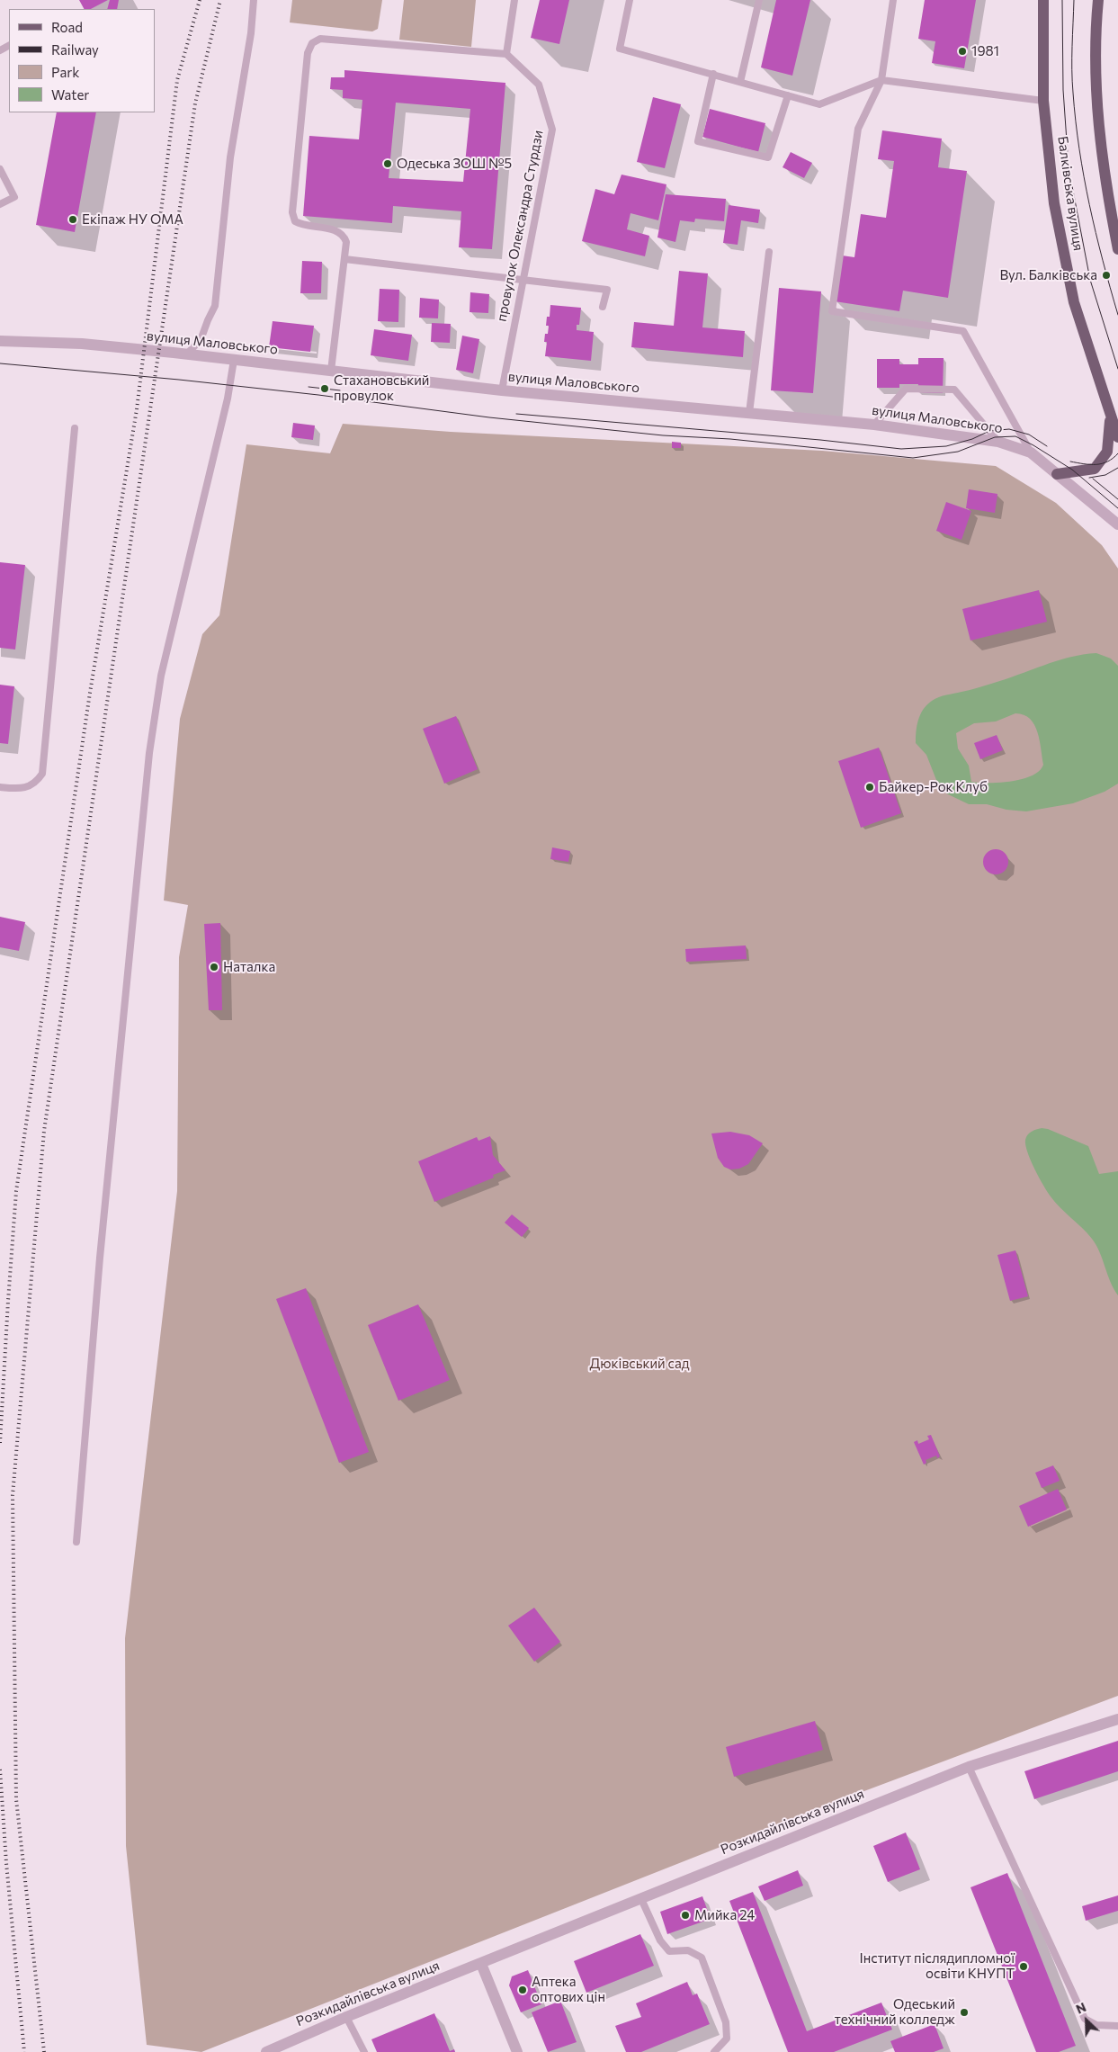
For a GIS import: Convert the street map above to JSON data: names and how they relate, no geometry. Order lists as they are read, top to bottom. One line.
{"streets":{"main road":["Балківська вулиця"],"street":["вулиця Маловського","Розкидайлівська вулиця"],"lane":["провулок Олександра Стурдзи"]},"crossings":[["провулок Олександра Стурдзи","вулиця Маловського"]],"parks":["Дюківський сад"],"places":["1981","Одеська ЗОШ №5","Екіпаж НУ ОМА","Вул. Балківська","Стахановський провулок","Байкер-Рок Клуб","Наталка","Мийка 24","Інститут післядипломної освіти КНУПТ","Аптека оптових цін","Одеський технічний колледж"],"legend":["Road","Railway","Park","Water"],"north":"top left"}
